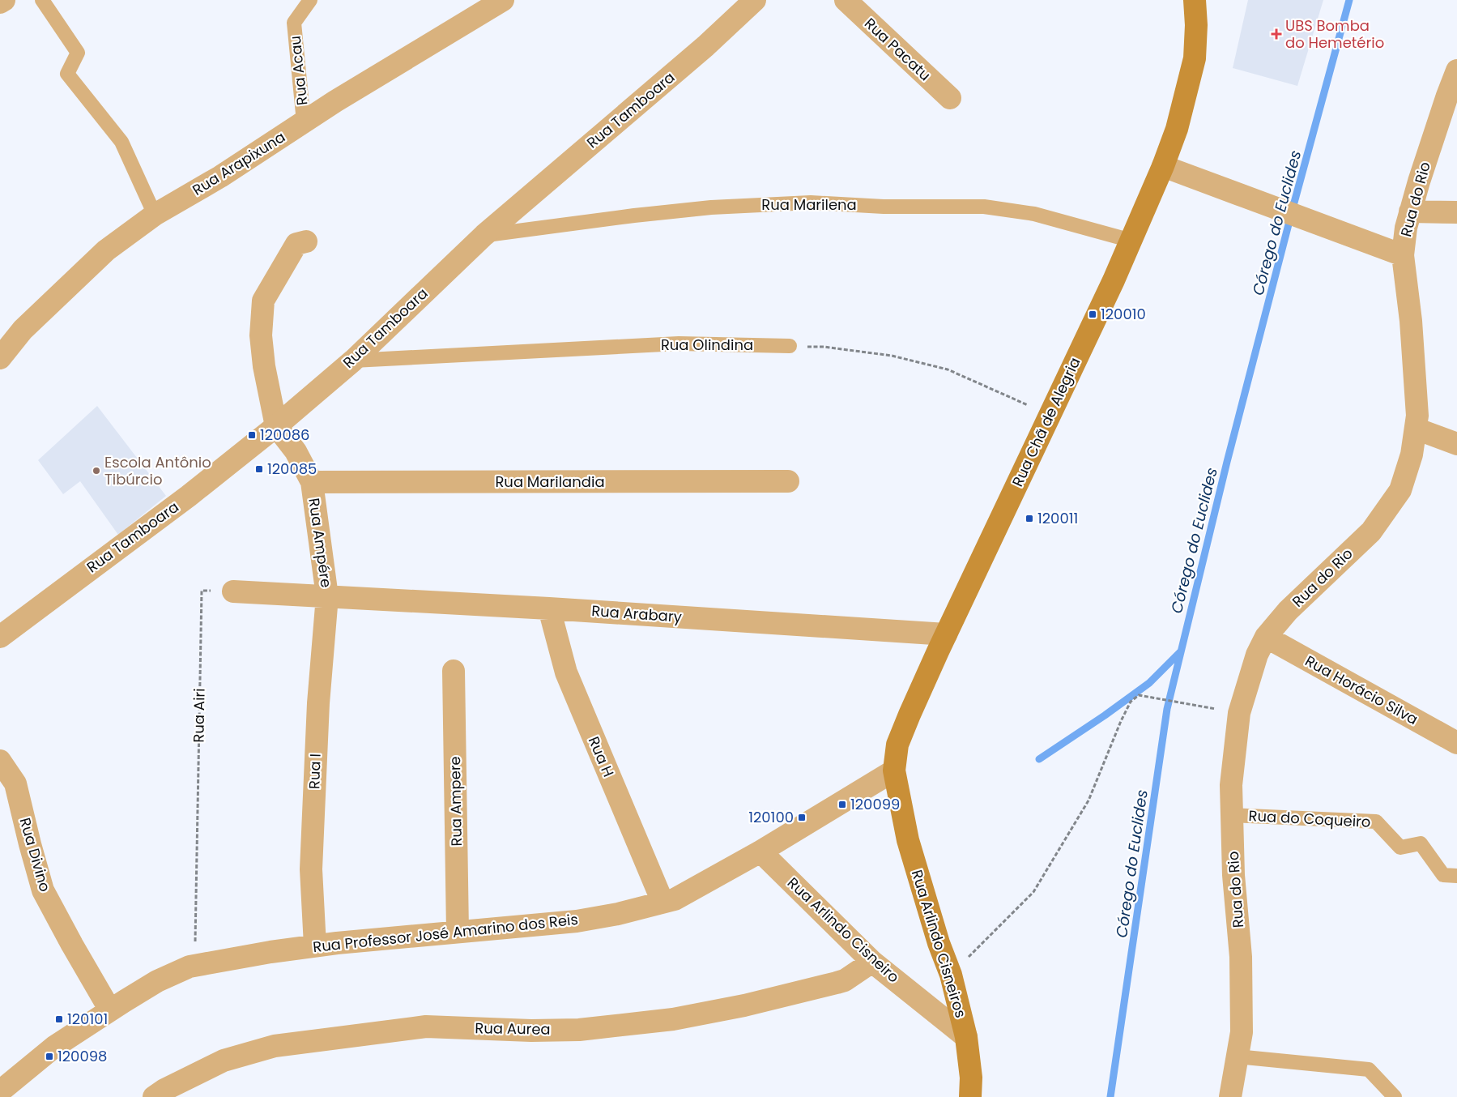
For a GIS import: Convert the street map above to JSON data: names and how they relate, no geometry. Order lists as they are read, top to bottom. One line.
{"streets":{"main road":["Rua Chã de Alegria","Rua Arlindo Cisneiros"],"street":["Rua Pacatu","Rua Tamboara","Rua Arapixuna","Rua do Rio","Rua Marilandia","Rua Ampére","Rua Arabary","Rua Horácio Silva","Rua H","Rua I","Rua Ampere","Rua Divino","Rua Arlindo Cisneiro","Rua Professor José Amarino dos Reis","Rua Aurea"],"lane":["Rua Acau","Rua Marilena","Rua Olindina","Rua do Coqueiro"],"path":["Rua Airi"]},"crossings":[["Rua Acau","Rua Arapixuna"],["Rua Tamboara","Rua Marilena"],["Rua Tamboara","Rua Olindina"],["Rua Tamboara","Rua Ampére"],["Rua do Rio","Rua Horácio Silva"],["Rua do Rio","Rua do Coqueiro"],["Rua Marilena","Rua Chã de Alegria"],["Rua Chã de Alegria","Rua Arabary"],["Rua Chã de Alegria","Rua Professor José Amarino dos Reis"],["Rua Chã de Alegria","Rua Arlindo Cisneiros"],["Rua Marilandia","Rua Ampére"],["Rua Ampére","Rua Arabary"],["Rua Ampére","Rua I"],["Rua Arabary","Rua H"],["Rua Arabary","Rua I"],["Rua Airi","Rua Professor José Amarino dos Reis"],["Rua H","Rua Professor José Amarino dos Reis"],["Rua I","Rua Professor José Amarino dos Reis"],["Rua Ampere","Rua Professor José Amarino dos Reis"],["Rua Divino","Rua Professor José Amarino dos Reis"],["Rua Arlindo Cisneiro","Rua Professor José Amarino dos Reis"],["Rua Arlindo Cisneiro","Rua Arlindo Cisneiros"],["Rua Arlindo Cisneiro","Rua Aurea"]],"water":["Córego do Euclides"],"places":{"health":["UBS Bomba do Hemetério"],"transit":["120010","120086","120085","120011","120099","120100","120101","120098"],"other":["Escola Antônio Tibúrcio"]}}
